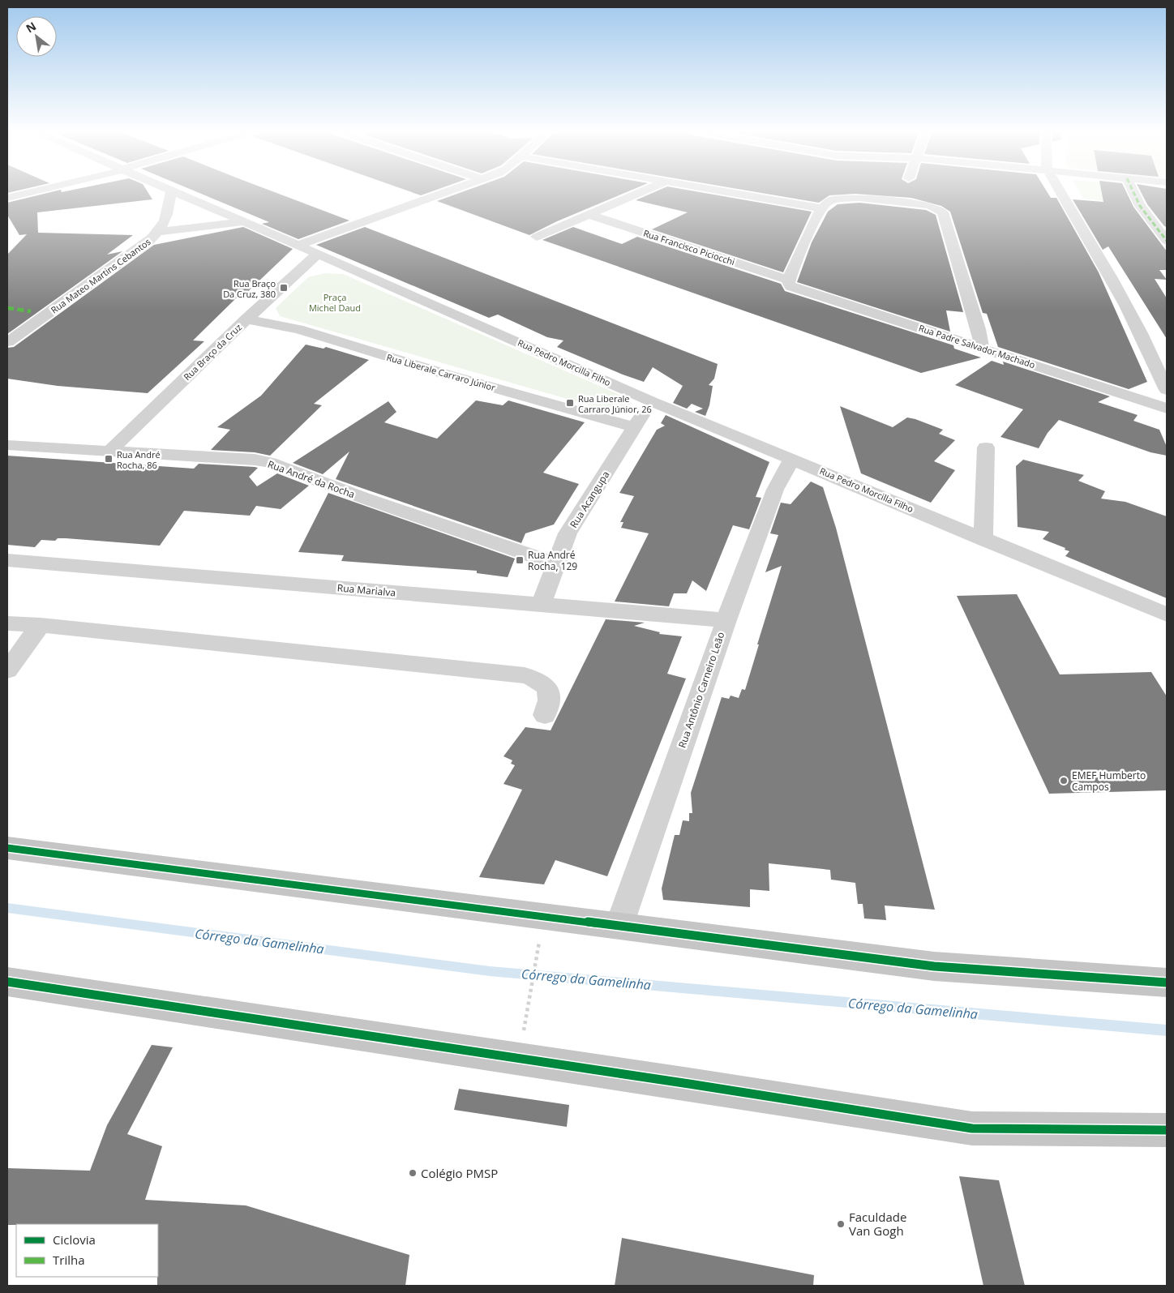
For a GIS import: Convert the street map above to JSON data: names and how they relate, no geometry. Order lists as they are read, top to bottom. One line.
{"streets":{"street":["Rua Francisco Piciocchi","Rua Mateo Martins Cebantos","Rua Padre Salvador Machado","Rua Braço da Cruz","Rua Pedro Morcilla Filho","Rua Liberale Carraro Júnior","Rua André da Rocha","Rua Acangupa","Rua Marialva","Rua Antônio Carneiro Leão"]},"crossings":[["Rua Francisco Piciocchi","Rua Padre Salvador Machado"],["Rua Mateo Martins Cebantos","Rua Pedro Morcilla Filho"],["Rua Braço da Cruz","Rua Pedro Morcilla Filho"],["Rua Braço da Cruz","Rua Liberale Carraro Júnior"],["Rua Braço da Cruz","Rua André da Rocha"],["Rua Pedro Morcilla Filho","Rua Acangupa"],["Rua Pedro Morcilla Filho","Rua Antônio Carneiro Leão"],["Rua Liberale Carraro Júnior","Rua Acangupa"],["Rua André da Rocha","Rua Acangupa"],["Rua Acangupa","Rua Marialva"],["Rua Marialva","Rua Antônio Carneiro Leão"]],"water":["Córrego da Gamelinha"],"parks":["Praça Michel Daud"],"places":{"transit":["Rua Braço Da Cruz, 380","Rua Liberale Carraro Júnior, 26","Rua André Rocha, 86","Rua André Rocha, 129"],"other":["EMEF Humberto Campos","Colégio PMSP","Faculdade Van Gogh"]},"legend":["Ciclovia","Trilha"],"north":"top left"}
